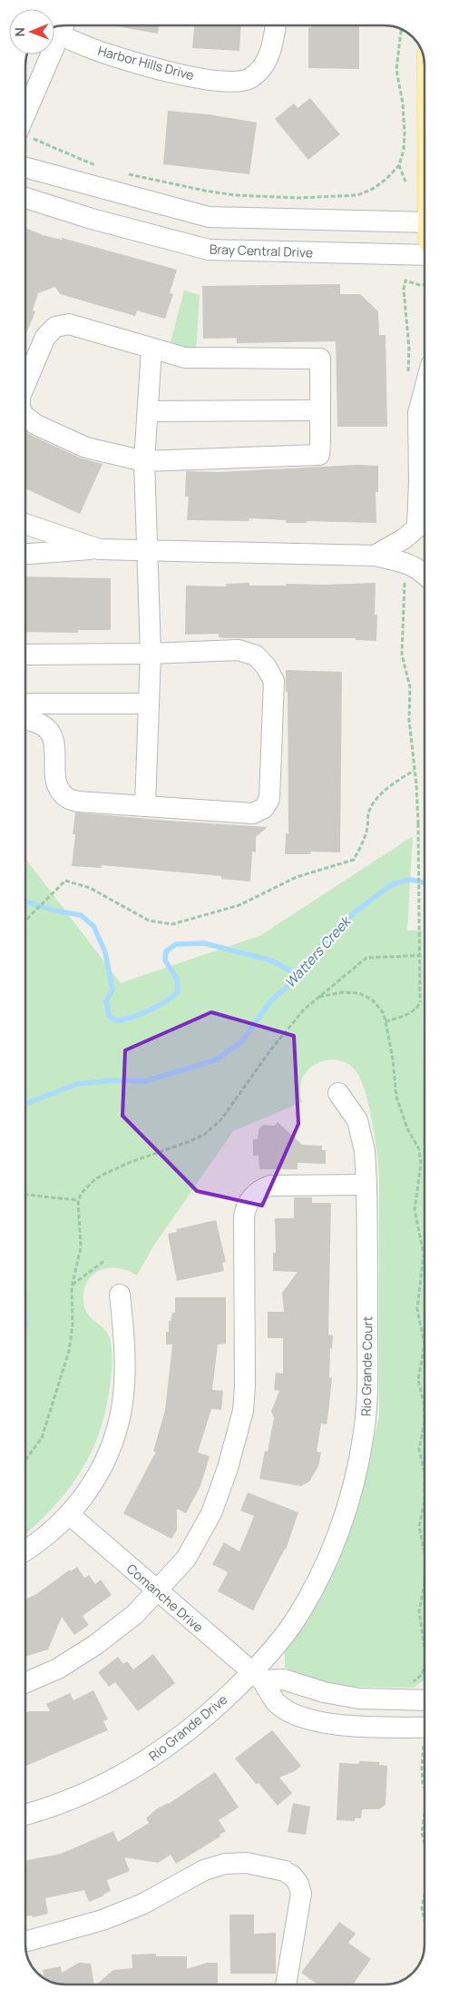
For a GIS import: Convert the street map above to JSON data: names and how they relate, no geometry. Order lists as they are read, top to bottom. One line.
{"streets":{"street":["Harbor Hills Drive","Bray Central Drive","Rio Grande Court","Comanche Drive","Rio Grande Drive"]},"crossings":[["Rio Grande Court","Comanche Drive"],["Rio Grande Court","Rio Grande Drive"],["Comanche Drive","Rio Grande Drive"]],"water":["Watters Creek"],"north":"left"}
